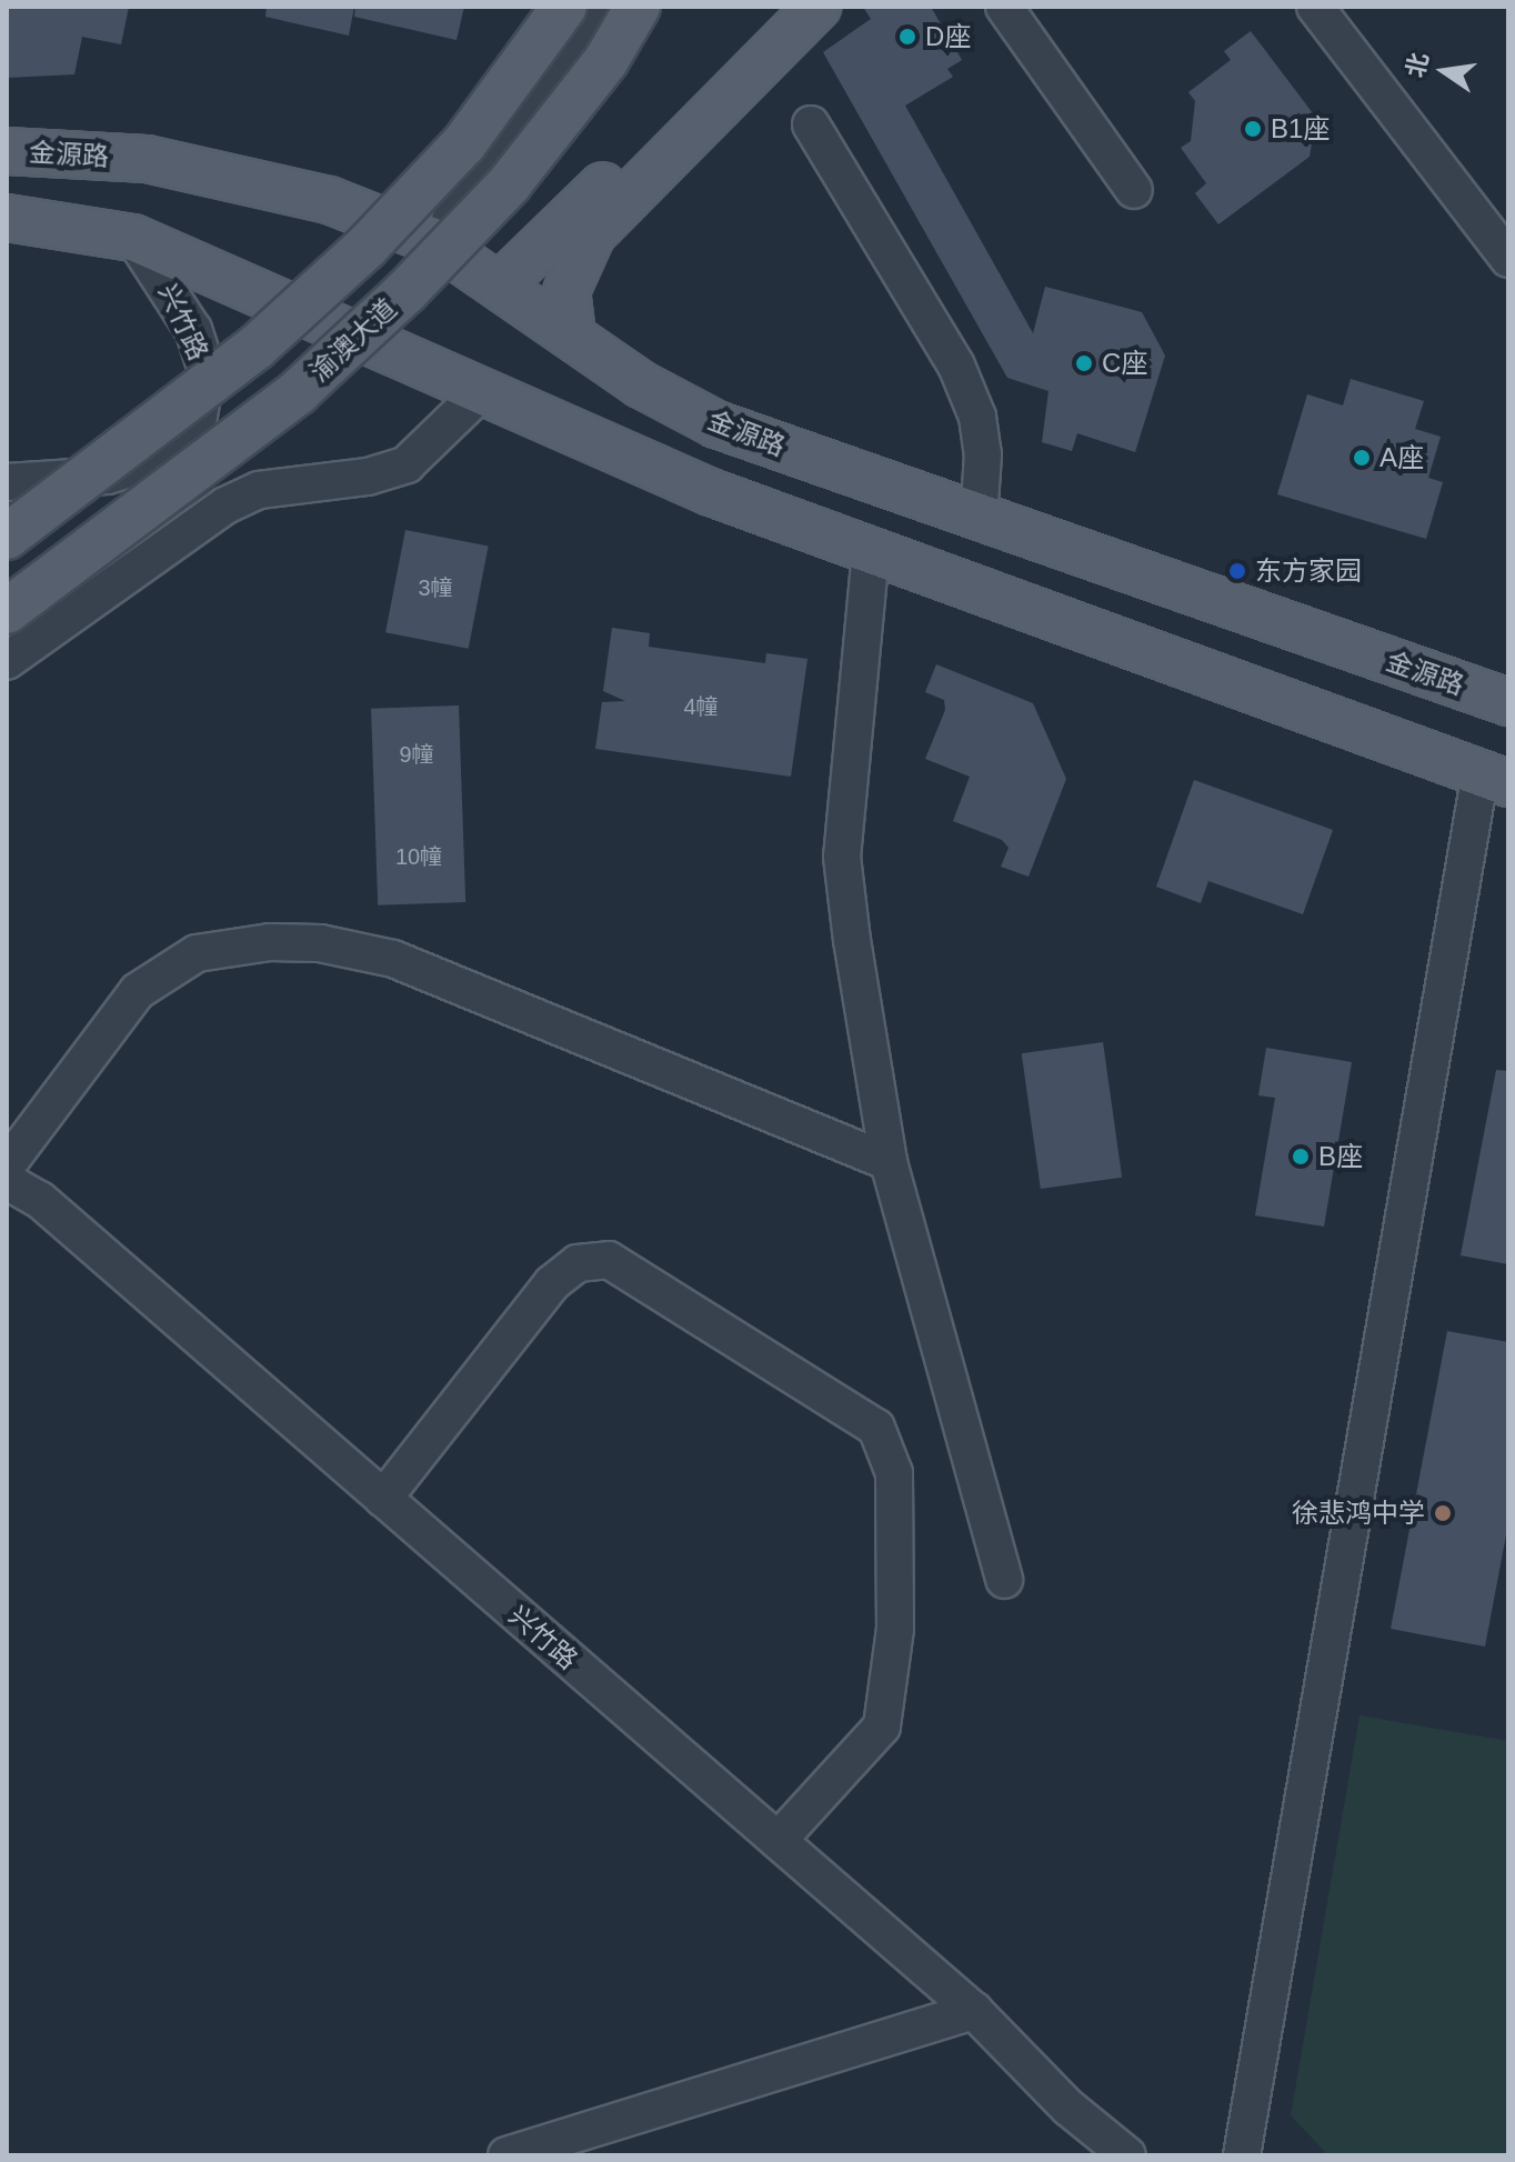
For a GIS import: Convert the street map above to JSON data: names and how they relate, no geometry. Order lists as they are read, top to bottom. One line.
{"streets":{"main road":["金源路","渝澳大道"],"street":["兴竹路"]},"places":["D座","B1座","C座","A座","东方家园","B座","徐悲鸿中学"],"house_numbers":["3幢","4幢","9幢","10幢"],"north":"left"}
